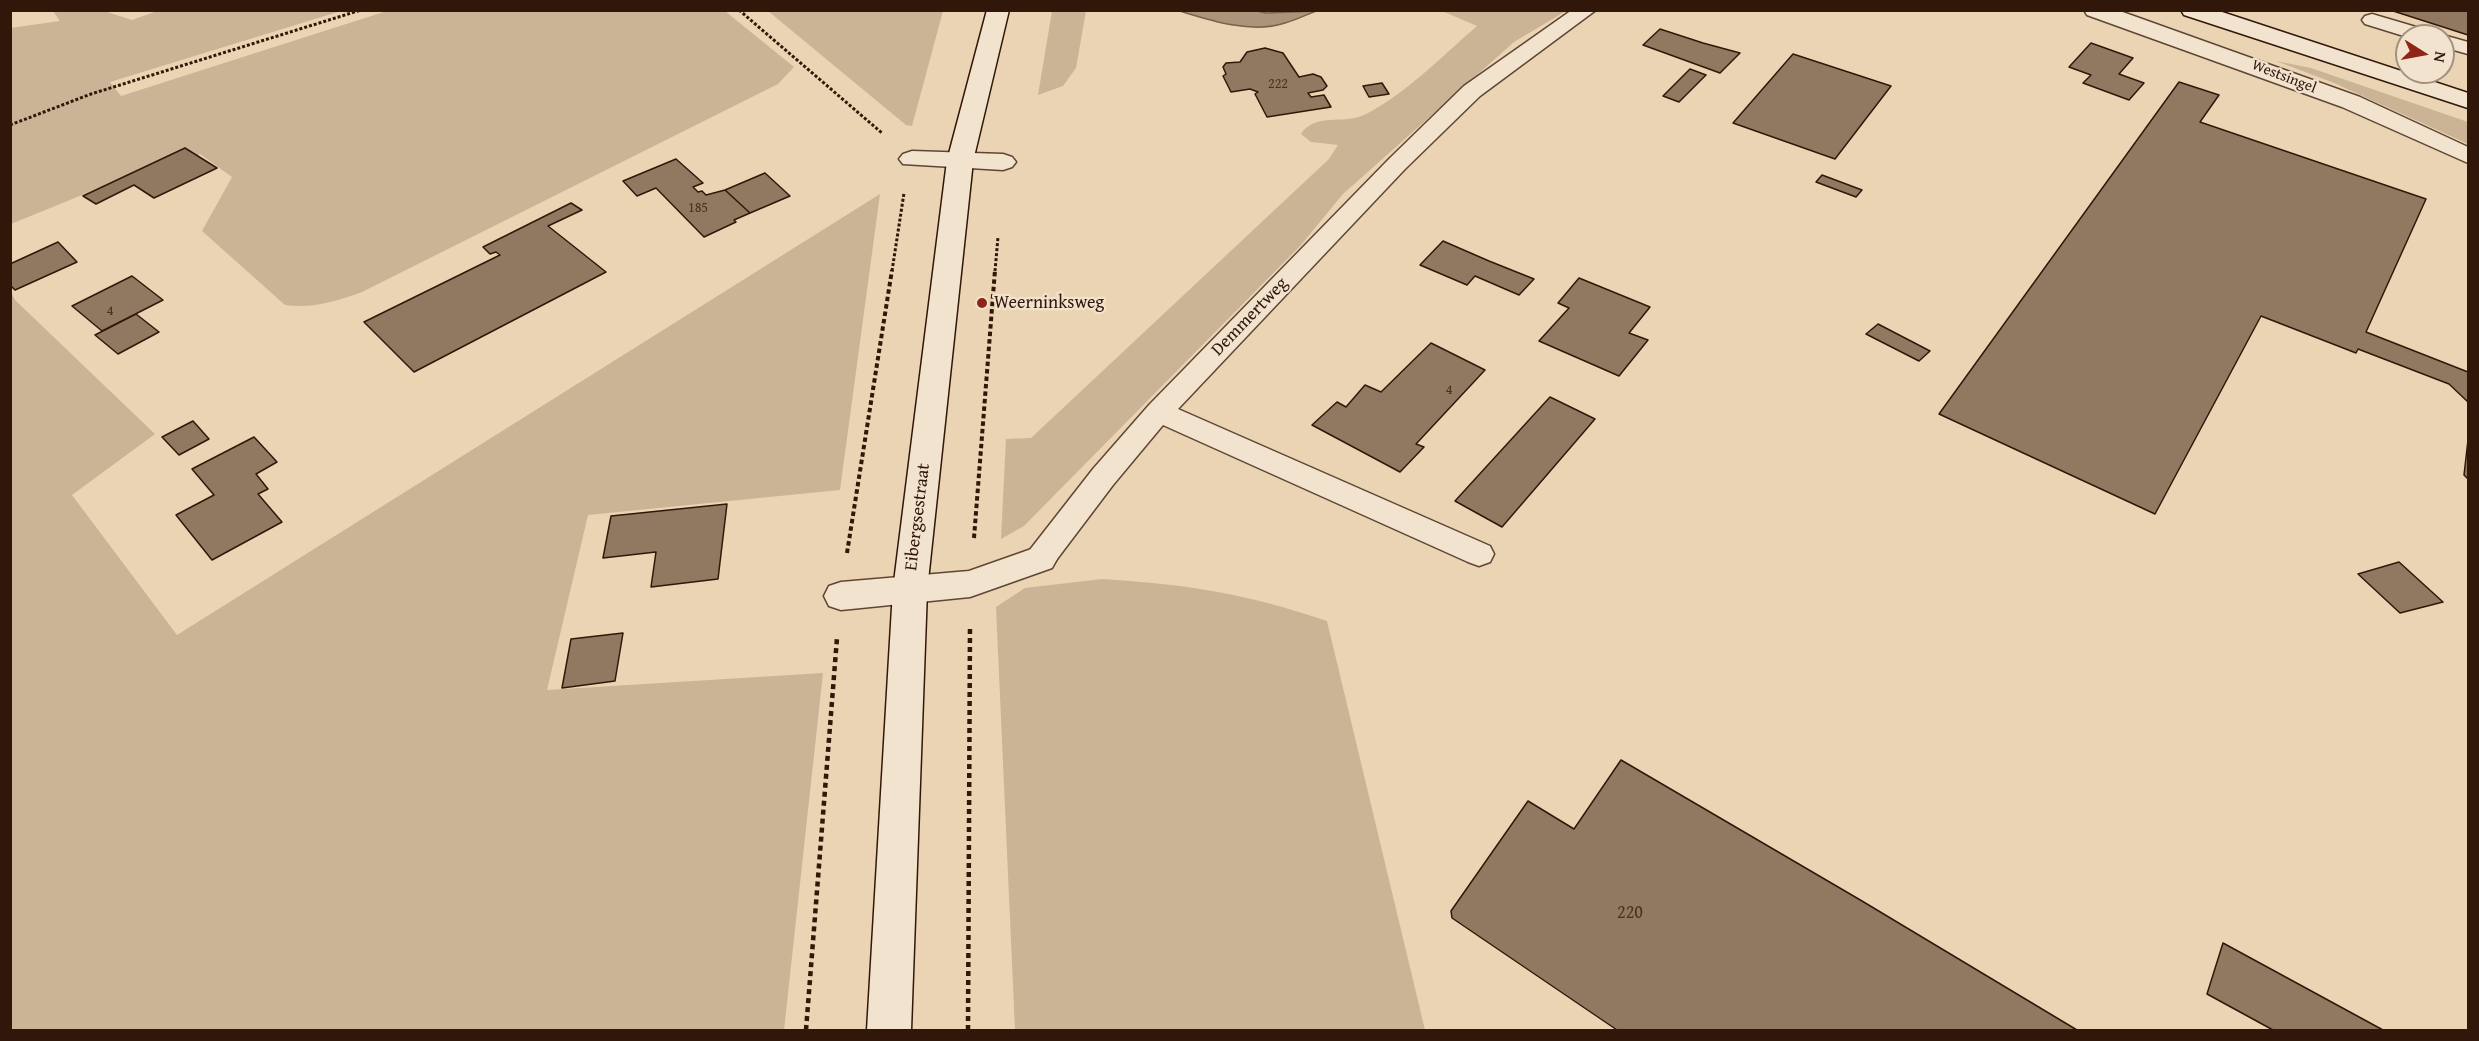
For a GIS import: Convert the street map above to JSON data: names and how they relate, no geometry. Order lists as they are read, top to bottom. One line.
{"streets":{"main road":["Westsingel","Demmertweg","Eibergsestraat"]},"crossings":[["Demmertweg","Eibergsestraat"]],"places":["Weerninksweg"],"house_numbers":["222","185","4","4","220"],"north":"right"}
